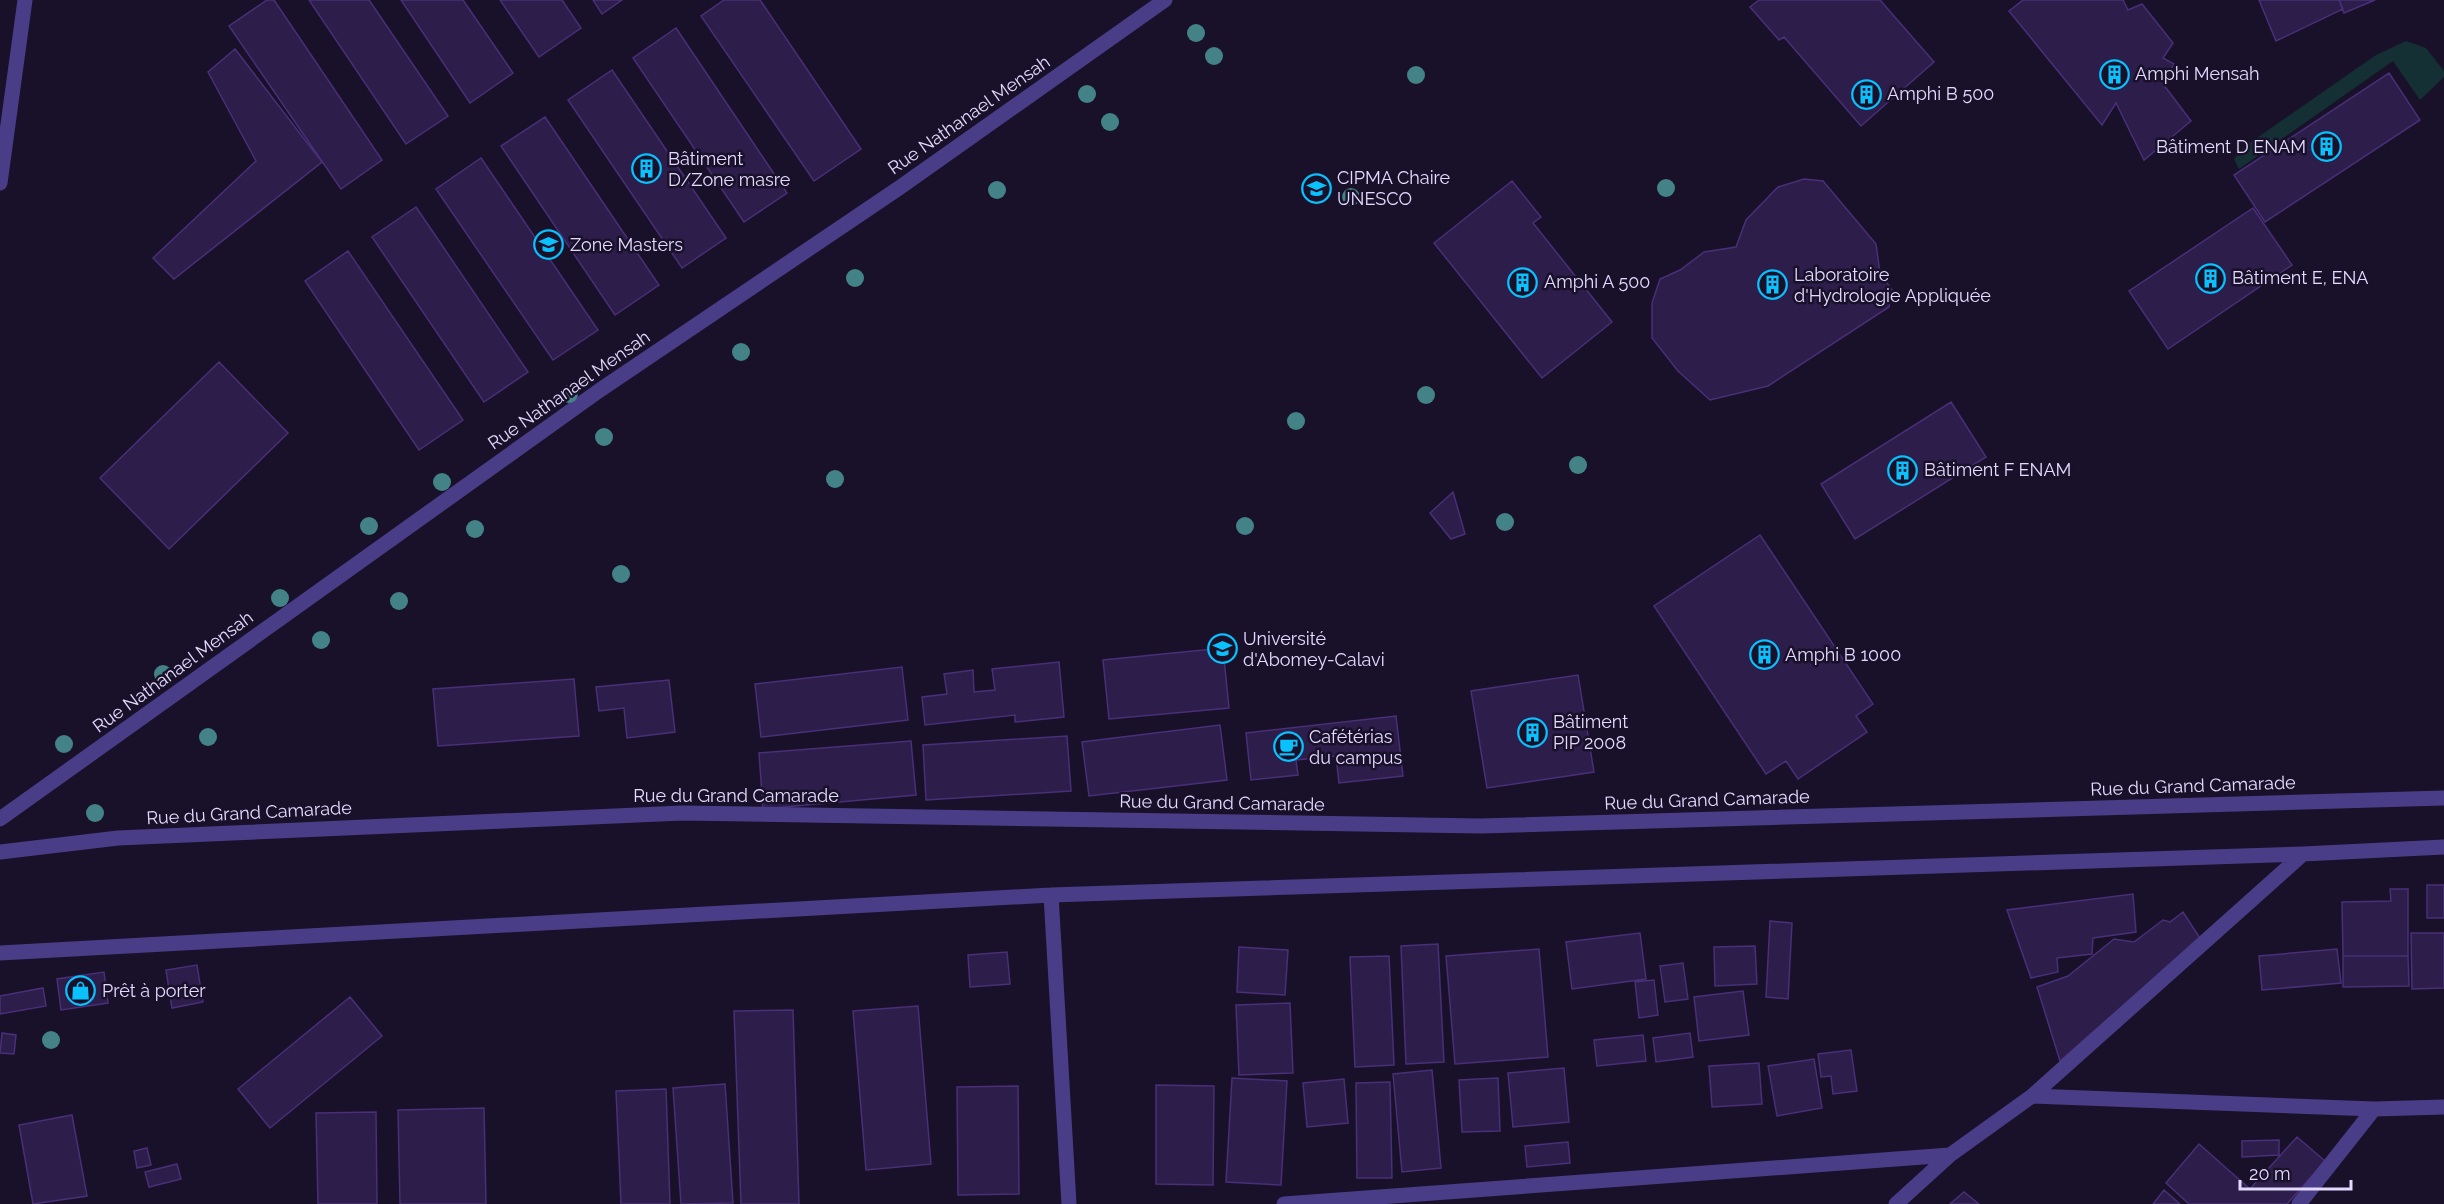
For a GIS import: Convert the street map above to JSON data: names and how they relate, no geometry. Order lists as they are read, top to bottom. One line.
{"streets":{"street":["Rue Nathanael Mensah","Rue du Grand Camarade"]},"places":{"building":["Amphi Mensah","Amphi B 500","Bâtiment D ENAM","Bâtiment D/Zone masre","Bâtiment E, ENA","Amphi A 500","Laboratoire d'Hydrologie Appliquée","Bâtiment F ENAM","Amphi B 1000","Bâtiment PIP 2008"],"school or university":["CIPMA Chaire UNESCO","Zone Masters","Université d'Abomey-Calavi"],"cafe":["Cafétérias du campus"],"shop":["Prêt à porter"]},"scale_bar":"20 m"}
